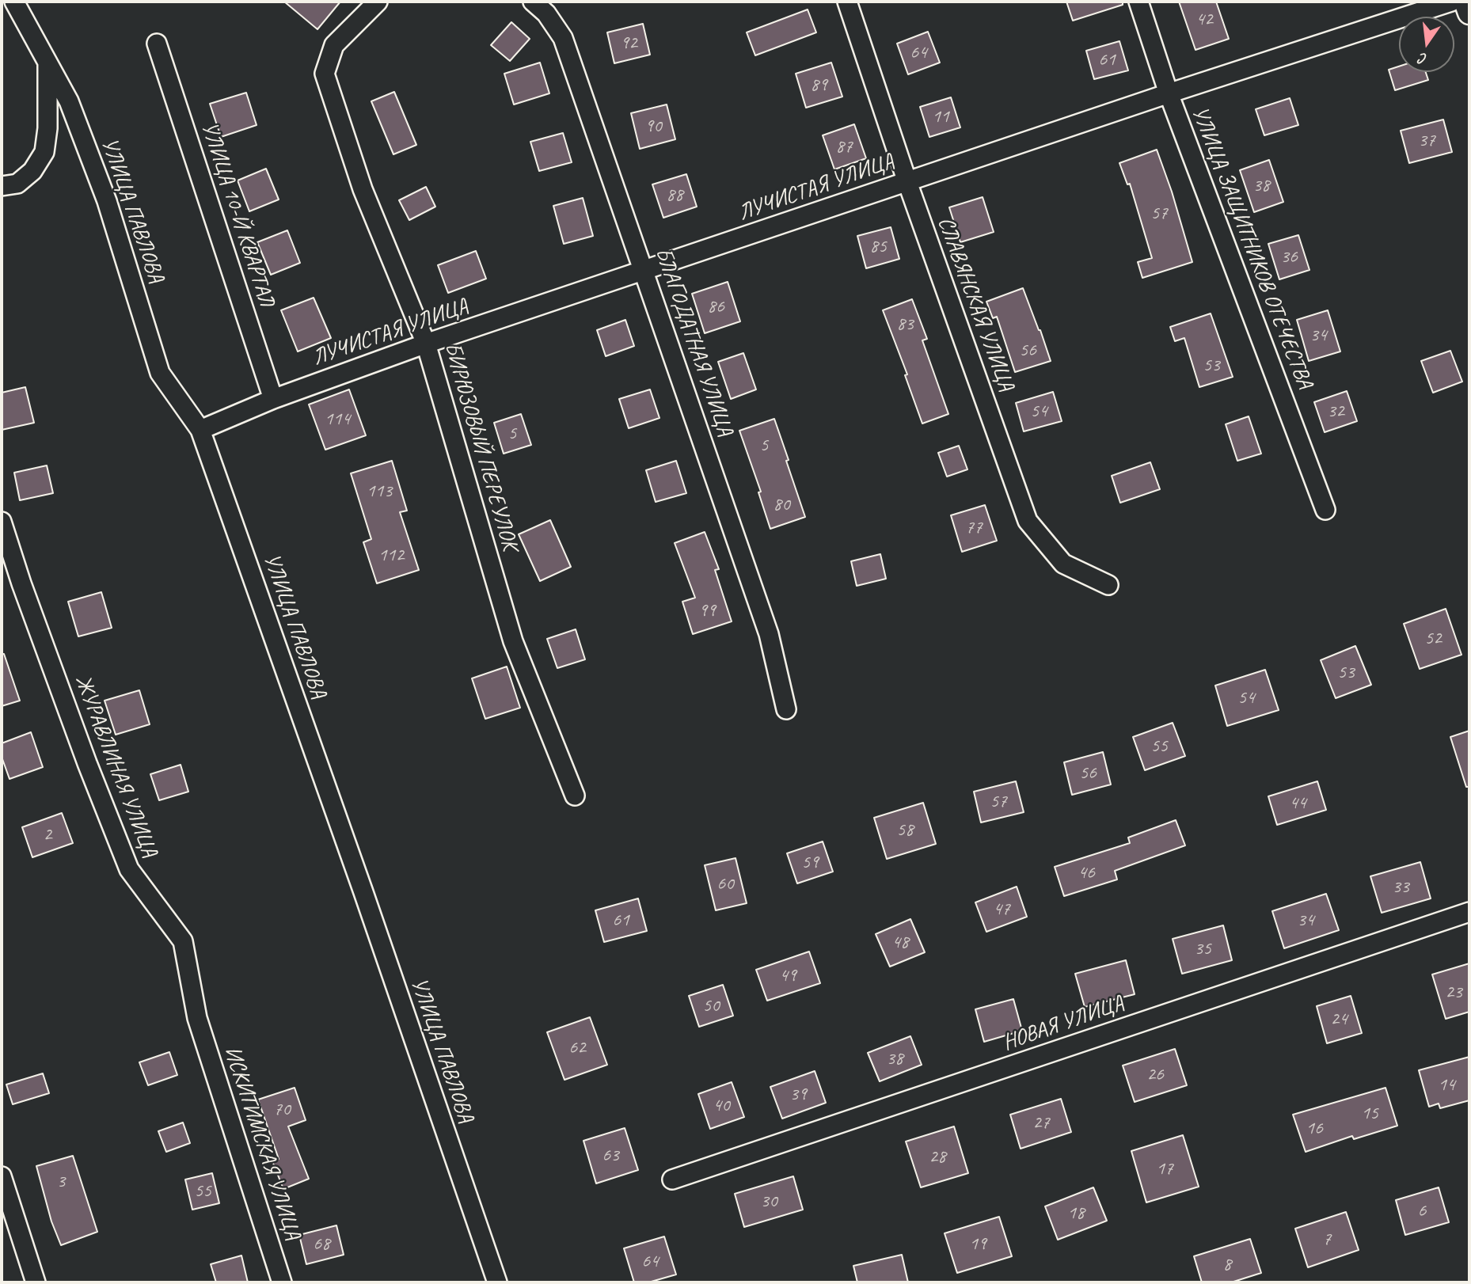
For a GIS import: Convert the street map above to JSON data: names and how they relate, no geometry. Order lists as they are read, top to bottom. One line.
{"streets":{"street":["ЛУЧИСТАЯ УЛИЦА","УЛИЦА ПАВЛОВА","УЛИЦА 10-Й КВАРТАЛ","УЛИЦА ЗАЩИТНИКОВ ОТЕЧЕСТВА","СЛАВЯНСКАЯ УЛИЦА","БЛАГОДАТНАЯ УЛИЦА","БИРЮЗОВЫЙ ПЕРЕУЛОК","ЖУРАВЛИНАЯ УЛИЦА","НОВАЯ УЛИЦА","ИСКИТИМСКАЯ УЛИЦА"]},"crossings":[["ЛУЧИСТАЯ УЛИЦА","УЛИЦА ПАВЛОВА"],["ЛУЧИСТАЯ УЛИЦА","УЛИЦА 10-Й КВАРТАЛ"],["ЛУЧИСТАЯ УЛИЦА","УЛИЦА ЗАЩИТНИКОВ ОТЕЧЕСТВА"],["ЛУЧИСТАЯ УЛИЦА","СЛАВЯНСКАЯ УЛИЦА"],["ЛУЧИСТАЯ УЛИЦА","БЛАГОДАТНАЯ УЛИЦА"],["ЛУЧИСТАЯ УЛИЦА","БИРЮЗОВЫЙ ПЕРЕУЛОК"],["ЖУРАВЛИНАЯ УЛИЦА","ИСКИТИМСКАЯ УЛИЦА"]],"house_numbers":["42","92","64","61","89","11","90","37","87","38","88","57","85","36","86","83","34","56","53","54","32","114","5","5","113","80","77","112","99","52","53","54","55","56","57","44","58","2","59","46","60","33","47","61","34","48","35","49","23","50","24","62","38","26","14","39","40","70","15","27","16","63","28","17","3","55","30","6","18","7","68","19","64","8"],"north":"bottom"}
